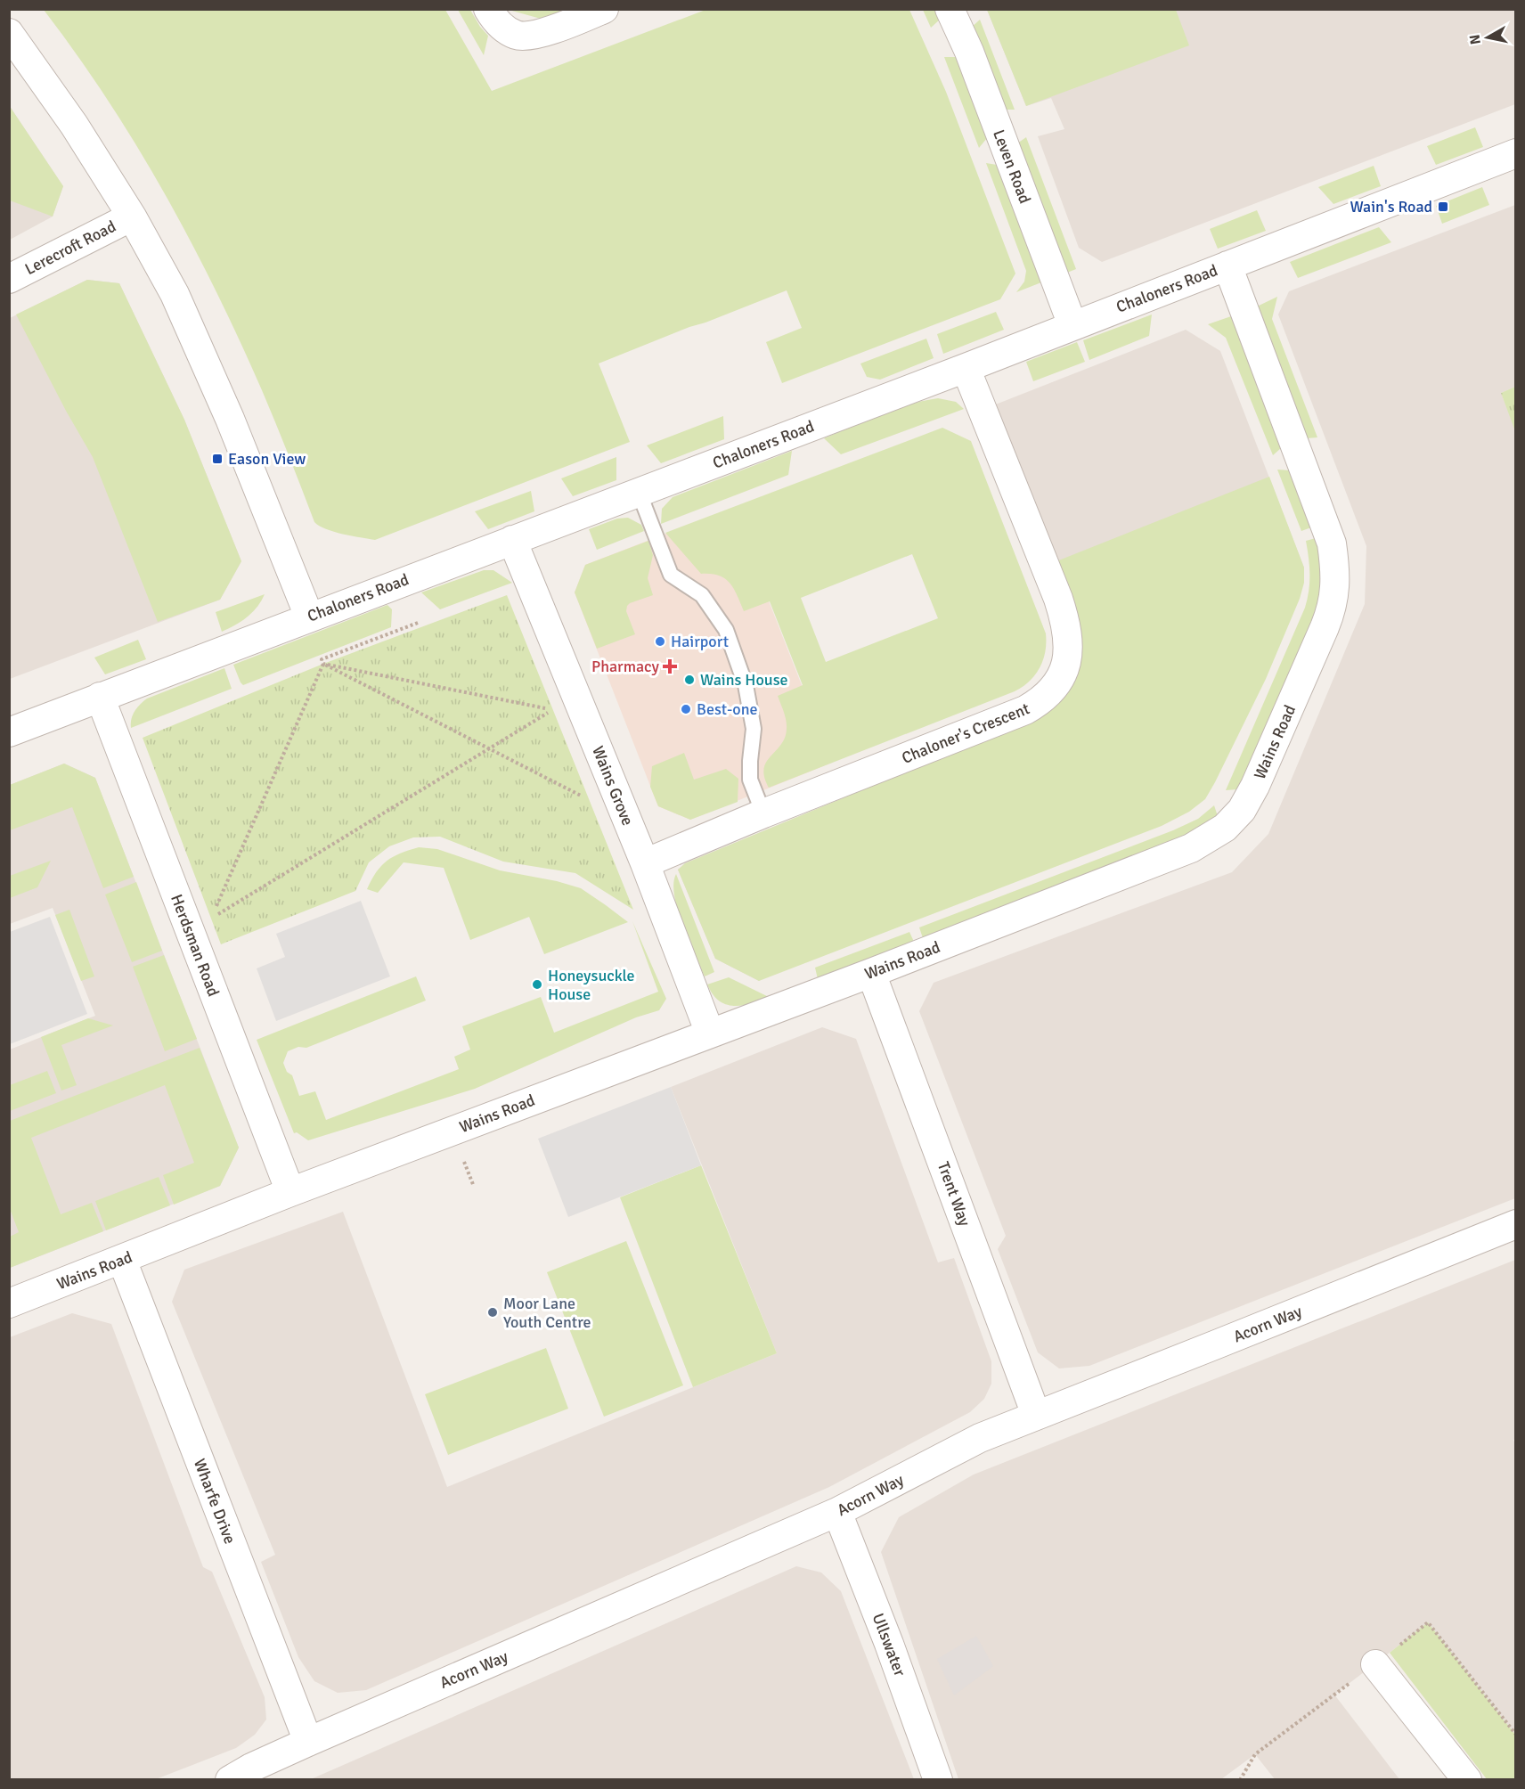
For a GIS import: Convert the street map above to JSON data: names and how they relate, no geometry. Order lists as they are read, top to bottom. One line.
{"streets":{"street":["Leven Road","Lerecroft Road","Chaloners Road","Chaloner's Crescent","Wains Road","Wains Grove","Herdsman Road","Trent Way","Acorn Way","Wharfe Drive","Ullswater"]},"crossings":[["Leven Road","Chaloners Road"],["Chaloners Road","Chaloner's Crescent"],["Chaloners Road","Wains Road"],["Chaloners Road","Wains Grove"],["Chaloners Road","Herdsman Road"],["Chaloner's Crescent","Wains Grove"],["Wains Road","Wains Grove"],["Wains Road","Herdsman Road"],["Wains Road","Trent Way"],["Wains Road","Wharfe Drive"],["Trent Way","Acorn Way"],["Acorn Way","Wharfe Drive"],["Acorn Way","Ullswater"]],"places":{"transit":["Wain's Road","Eason View"],"other":["Hairport","Wains House","Best-one","Honeysuckle House","Moor Lane Youth Centre"],"health":["Pharmacy"]},"north":"left"}
